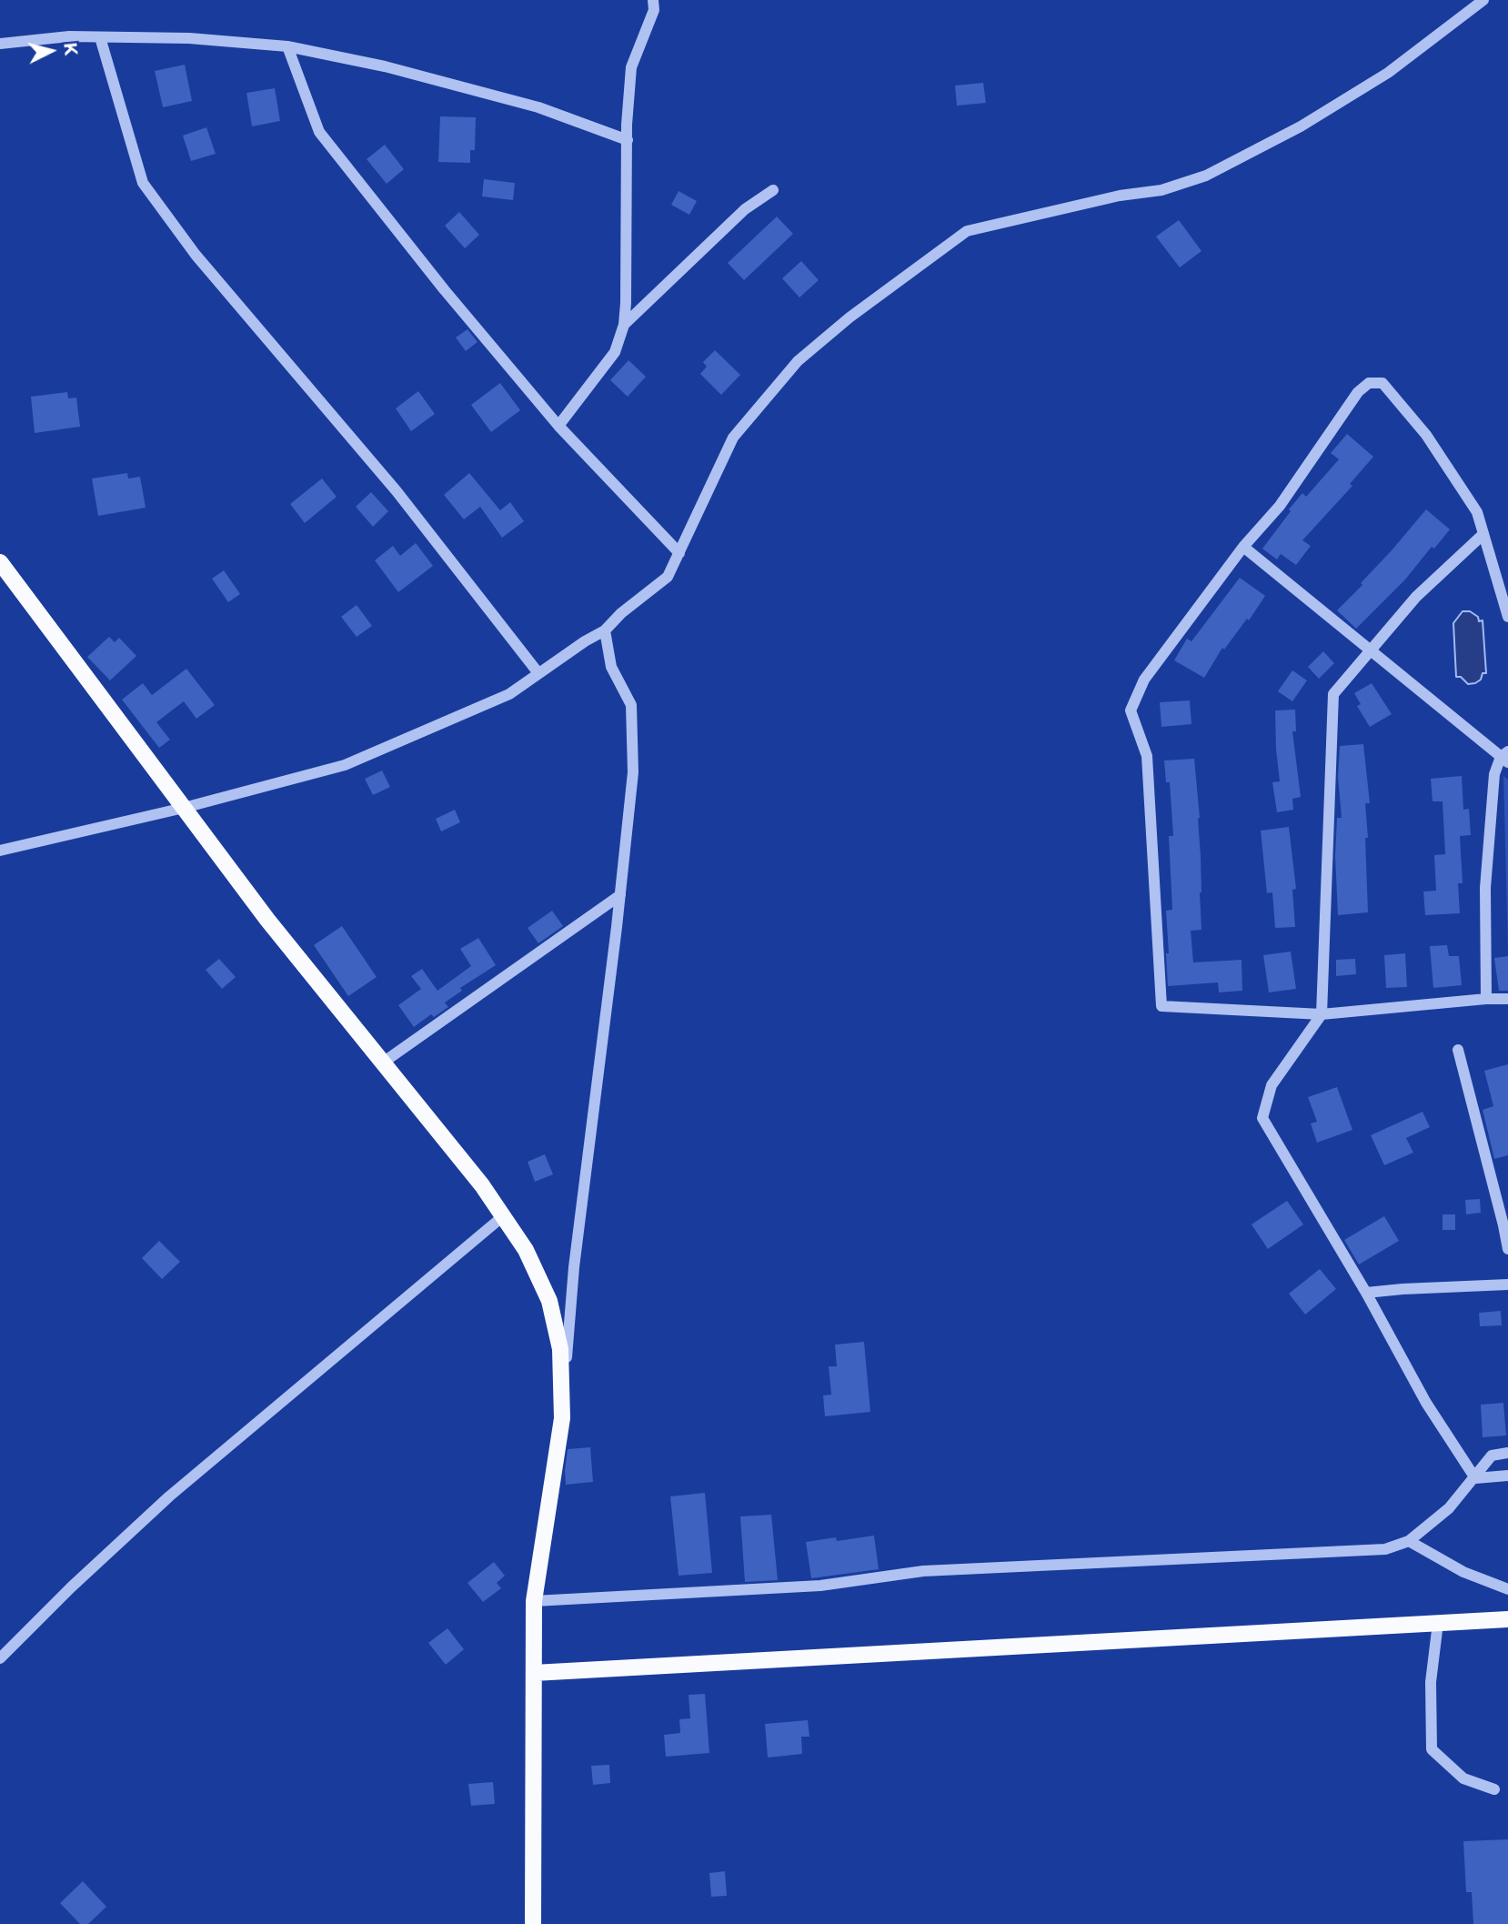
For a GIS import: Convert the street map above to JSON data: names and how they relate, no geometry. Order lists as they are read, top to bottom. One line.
{"north":"right"}
